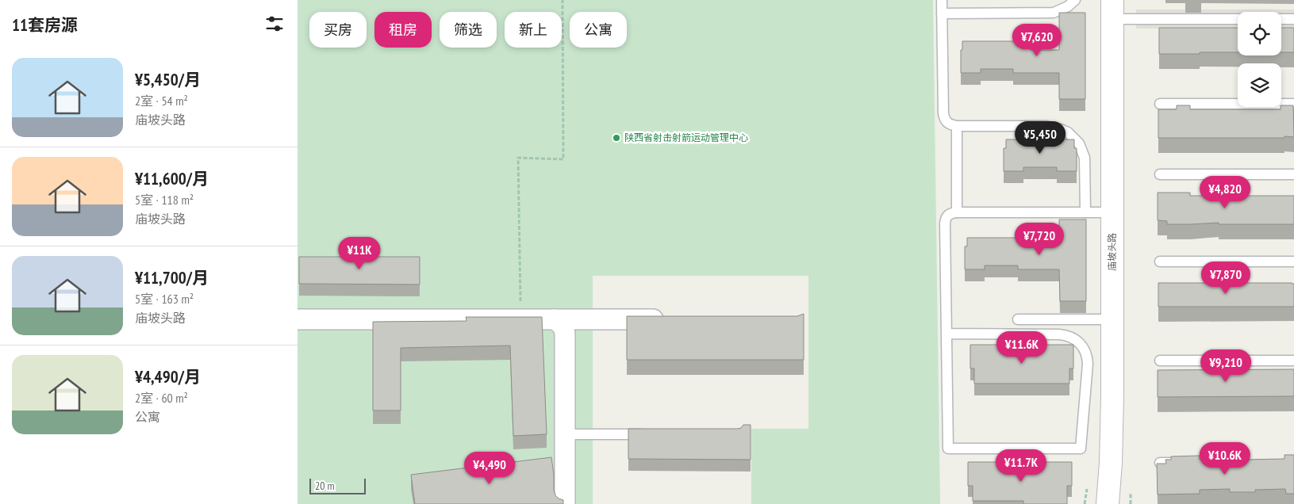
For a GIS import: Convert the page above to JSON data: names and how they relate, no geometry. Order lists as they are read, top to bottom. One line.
{"streets":{"street":["庙坡头路"]},"places":["陕西省射击射箭运动管理中心"],"scale_bar":"20 m","page":{"heading":"11套房源","chip":["买房","租房","筛选","新上","公寓"],"price":["¥7,620","¥5,450","¥4,820","¥7,720","¥11K","¥7,870","¥11.6K","¥9,210","¥10.6K","¥11.7K","¥4,490"],"list":[{"name":"¥5,450/月","note":"2室 · 54 m² · 庙坡头路"},{"name":"¥11,600/月","note":"5室 · 118 m² · 庙坡头路"},{"name":"¥11,700/月","note":"5室 · 163 m² · 庙坡头路"},{"name":"¥4,490/月","note":"2室 · 60 m² · 公寓"}],"scale":"20 m"}}
